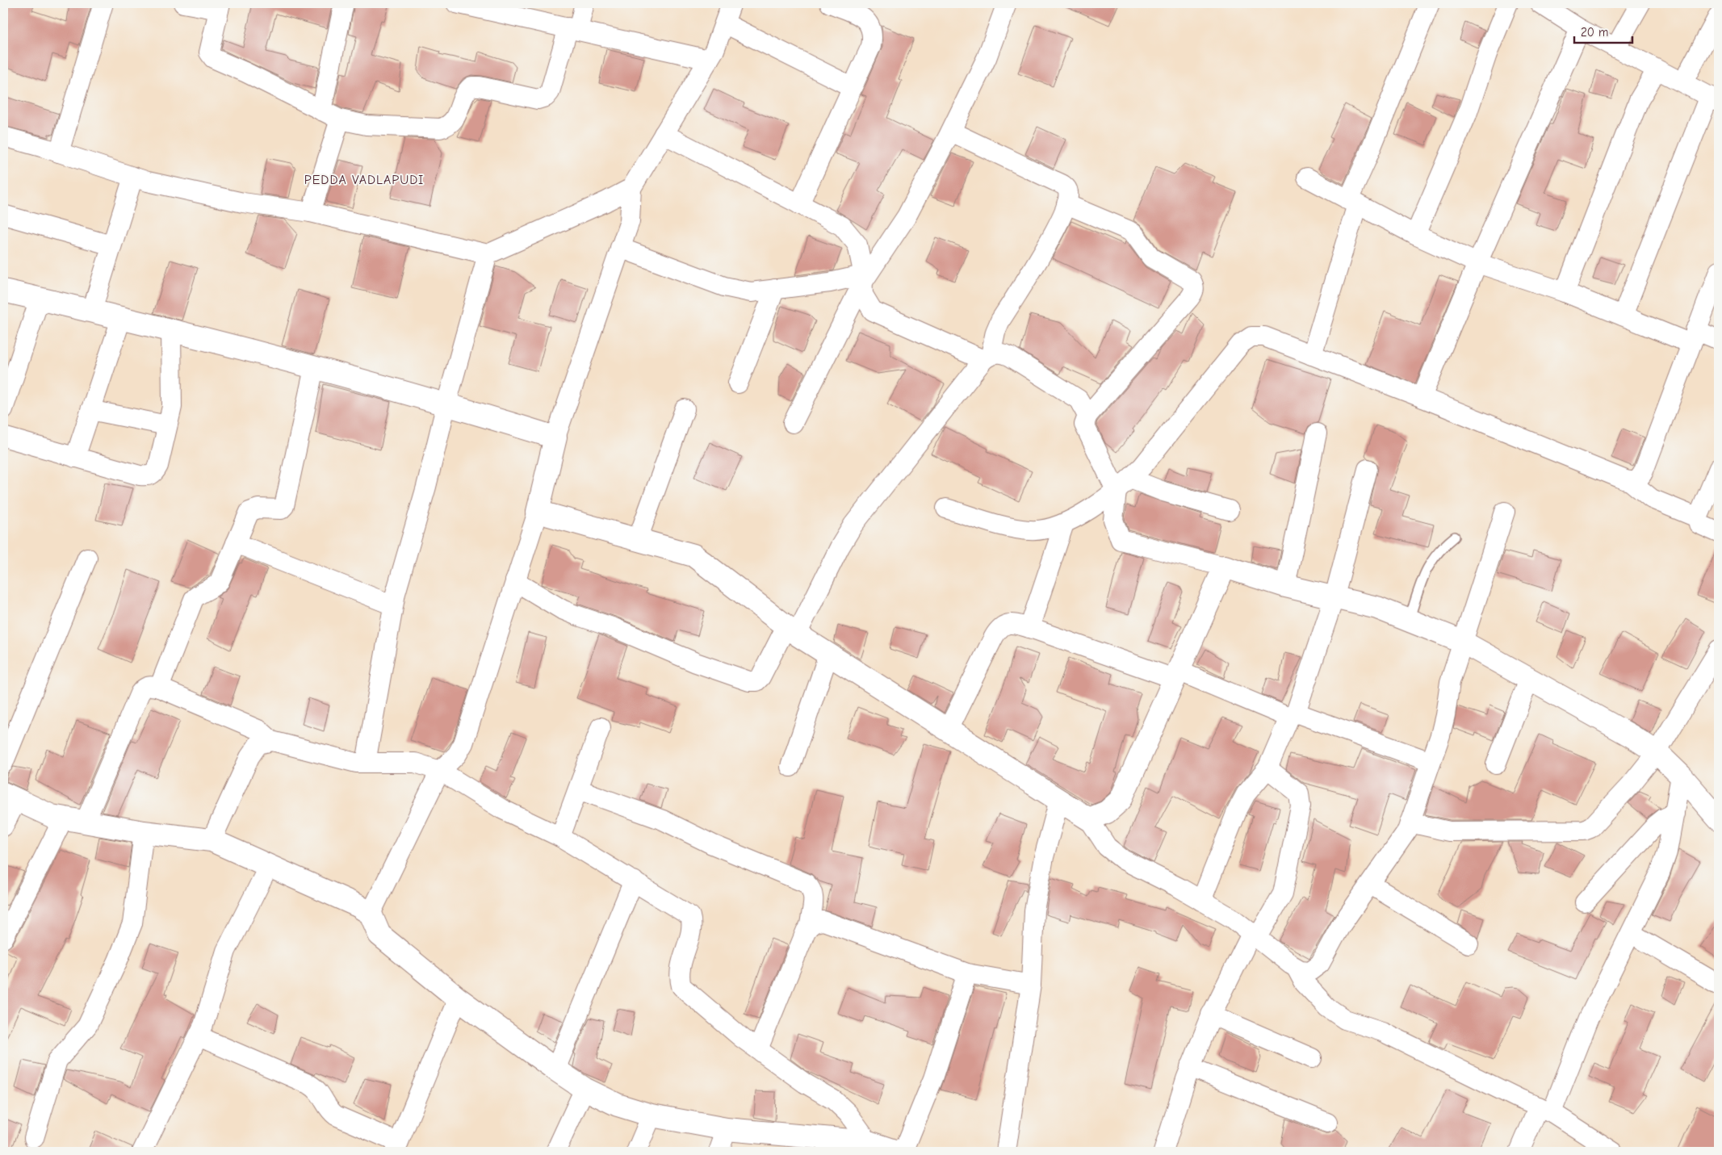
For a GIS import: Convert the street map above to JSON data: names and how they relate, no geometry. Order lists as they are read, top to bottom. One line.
{"districts":["PEDDA VADLAPUDI"],"scale_bar":"20 m"}
